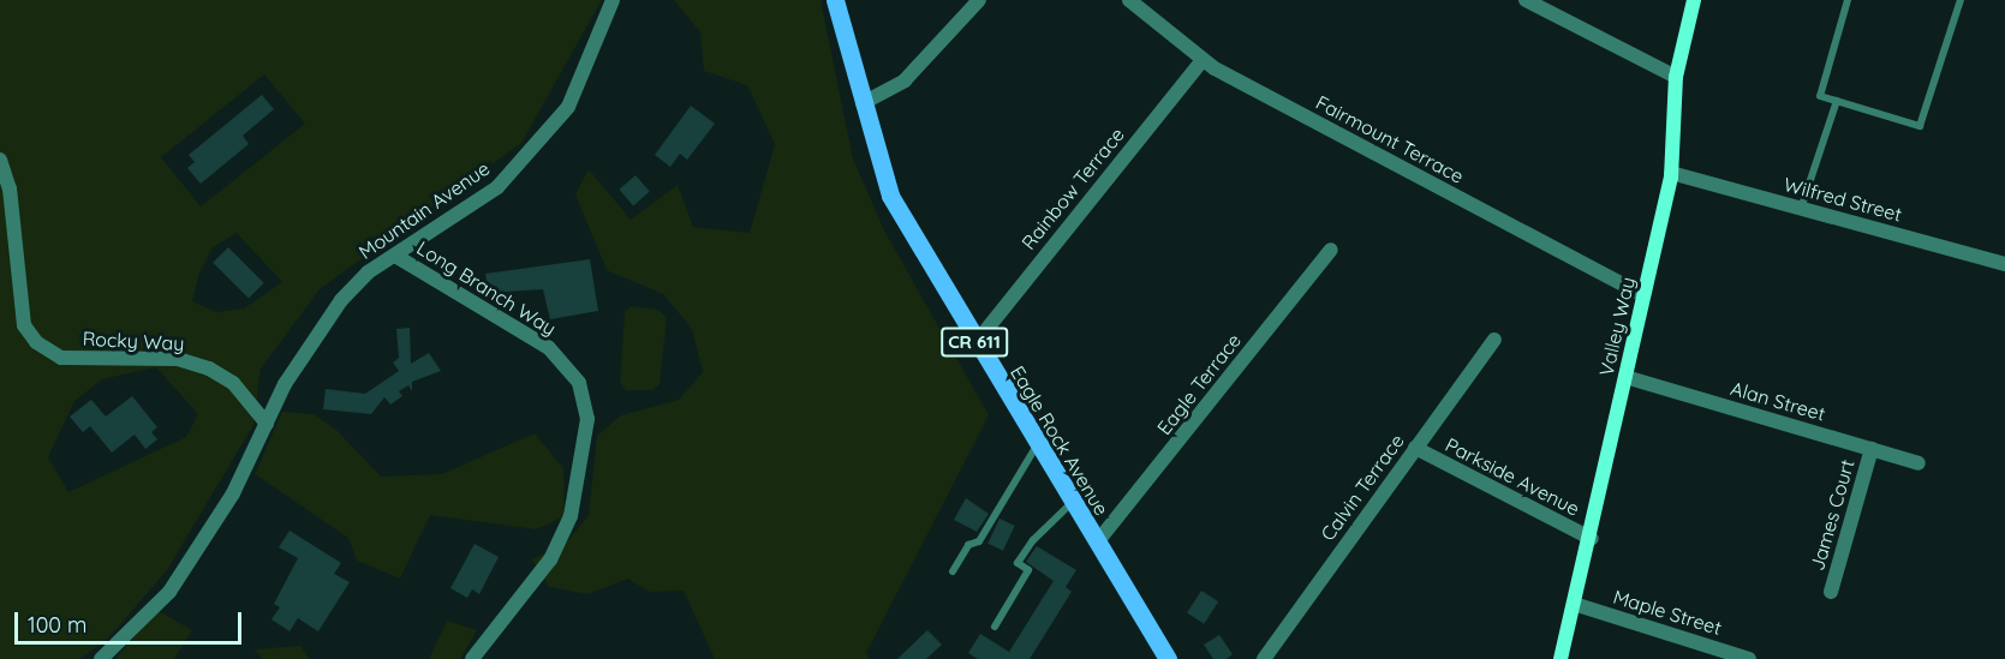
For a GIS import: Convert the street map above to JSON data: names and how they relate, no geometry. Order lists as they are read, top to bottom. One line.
{"streets":{"main road":["CR 611","Eagle Rock Avenue"],"street":["Fairmount Terrace","Rainbow Terrace","Wilfred Street","Mountain Avenue","Long Branch Way","Valley Way","Rocky Way","Eagle Terrace","Alan Street","Parkside Avenue","Calvin Terrace","James Court","Maple Street"]},"crossings":[["Fairmount Terrace","Rainbow Terrace"],["Fairmount Terrace","Valley Way"],["Rainbow Terrace","Eagle Rock Avenue"],["Wilfred Street","Valley Way"],["Mountain Avenue","Long Branch Way"],["Mountain Avenue","Rocky Way"],["Valley Way","Alan Street"],["Valley Way","Parkside Avenue"],["Valley Way","Maple Street"],["Eagle Terrace","Eagle Rock Avenue"],["Alan Street","James Court"],["Parkside Avenue","Calvin Terrace"]],"scale_bar":"100 m"}
